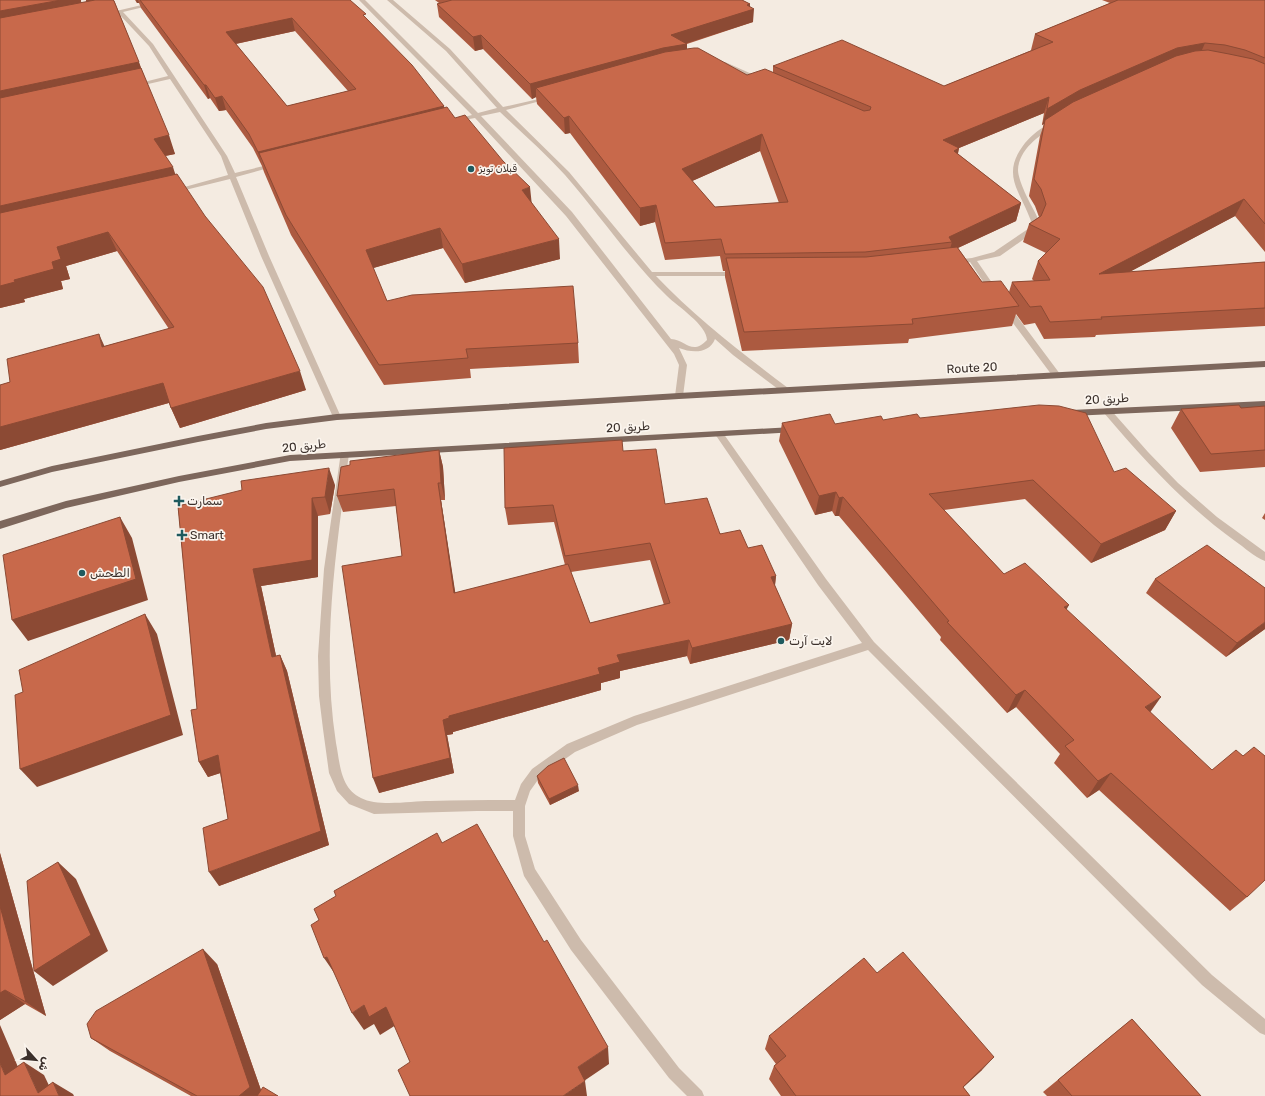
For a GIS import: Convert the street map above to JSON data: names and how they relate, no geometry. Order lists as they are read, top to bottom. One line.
{"streets":{"main road":["Route 20","طريق 20"]},"crossings":[["Route 20","طريق 20"]],"places":{"other":["قبلان تويز","الطحش","لايت آرت"],"health":["سمارت","Smart"]},"north":"bottom right"}
